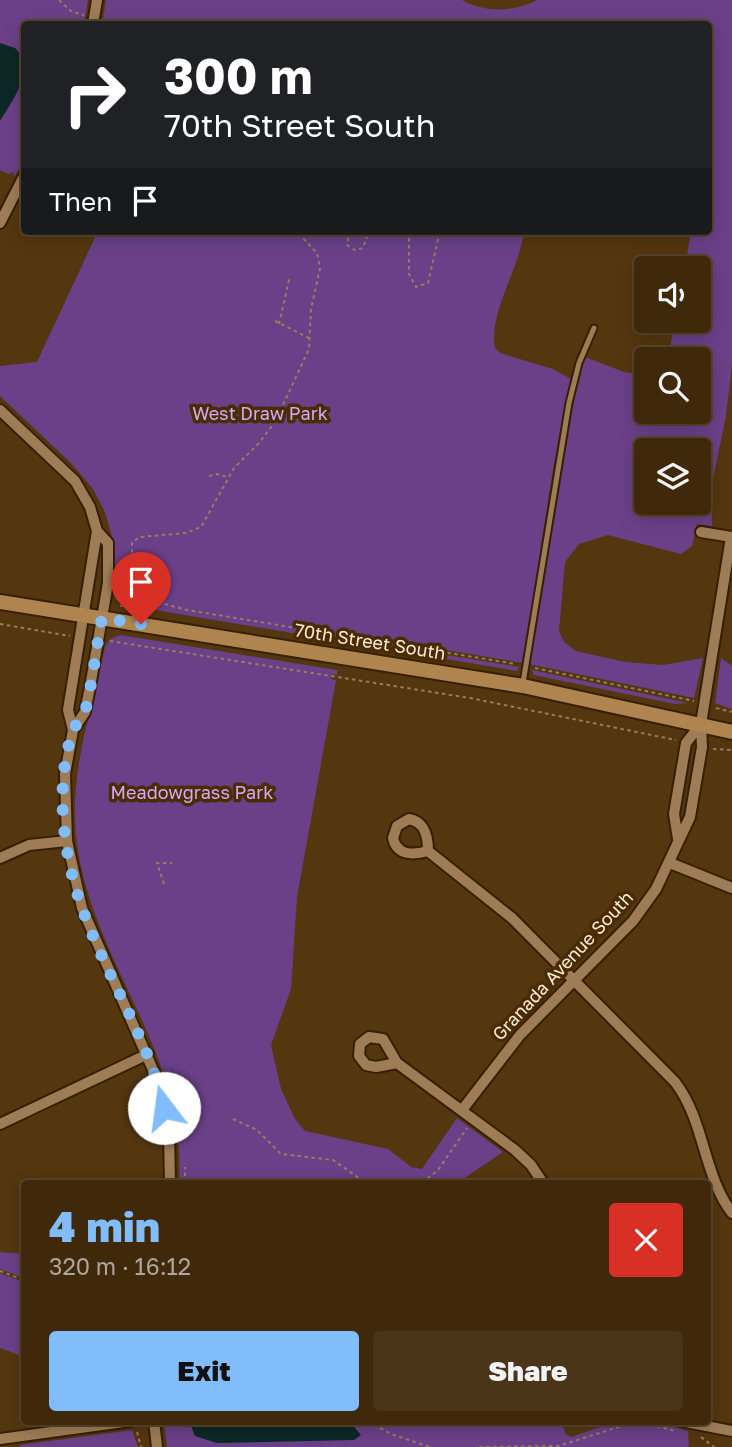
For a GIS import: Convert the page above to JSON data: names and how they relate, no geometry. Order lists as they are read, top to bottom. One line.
{"streets":{"main road":["70th Street South"],"street":["Granada Avenue South"]},"crossings":[["70th Street South","Granada Avenue South"]],"parks":["West Draw Park","Meadowgrass Park"],"page":{"turn":["300 m","70th Street South"],"then":"Then","heading":["4 min","320 m · 16:12"],"buttons":["Exit","Share"]}}
